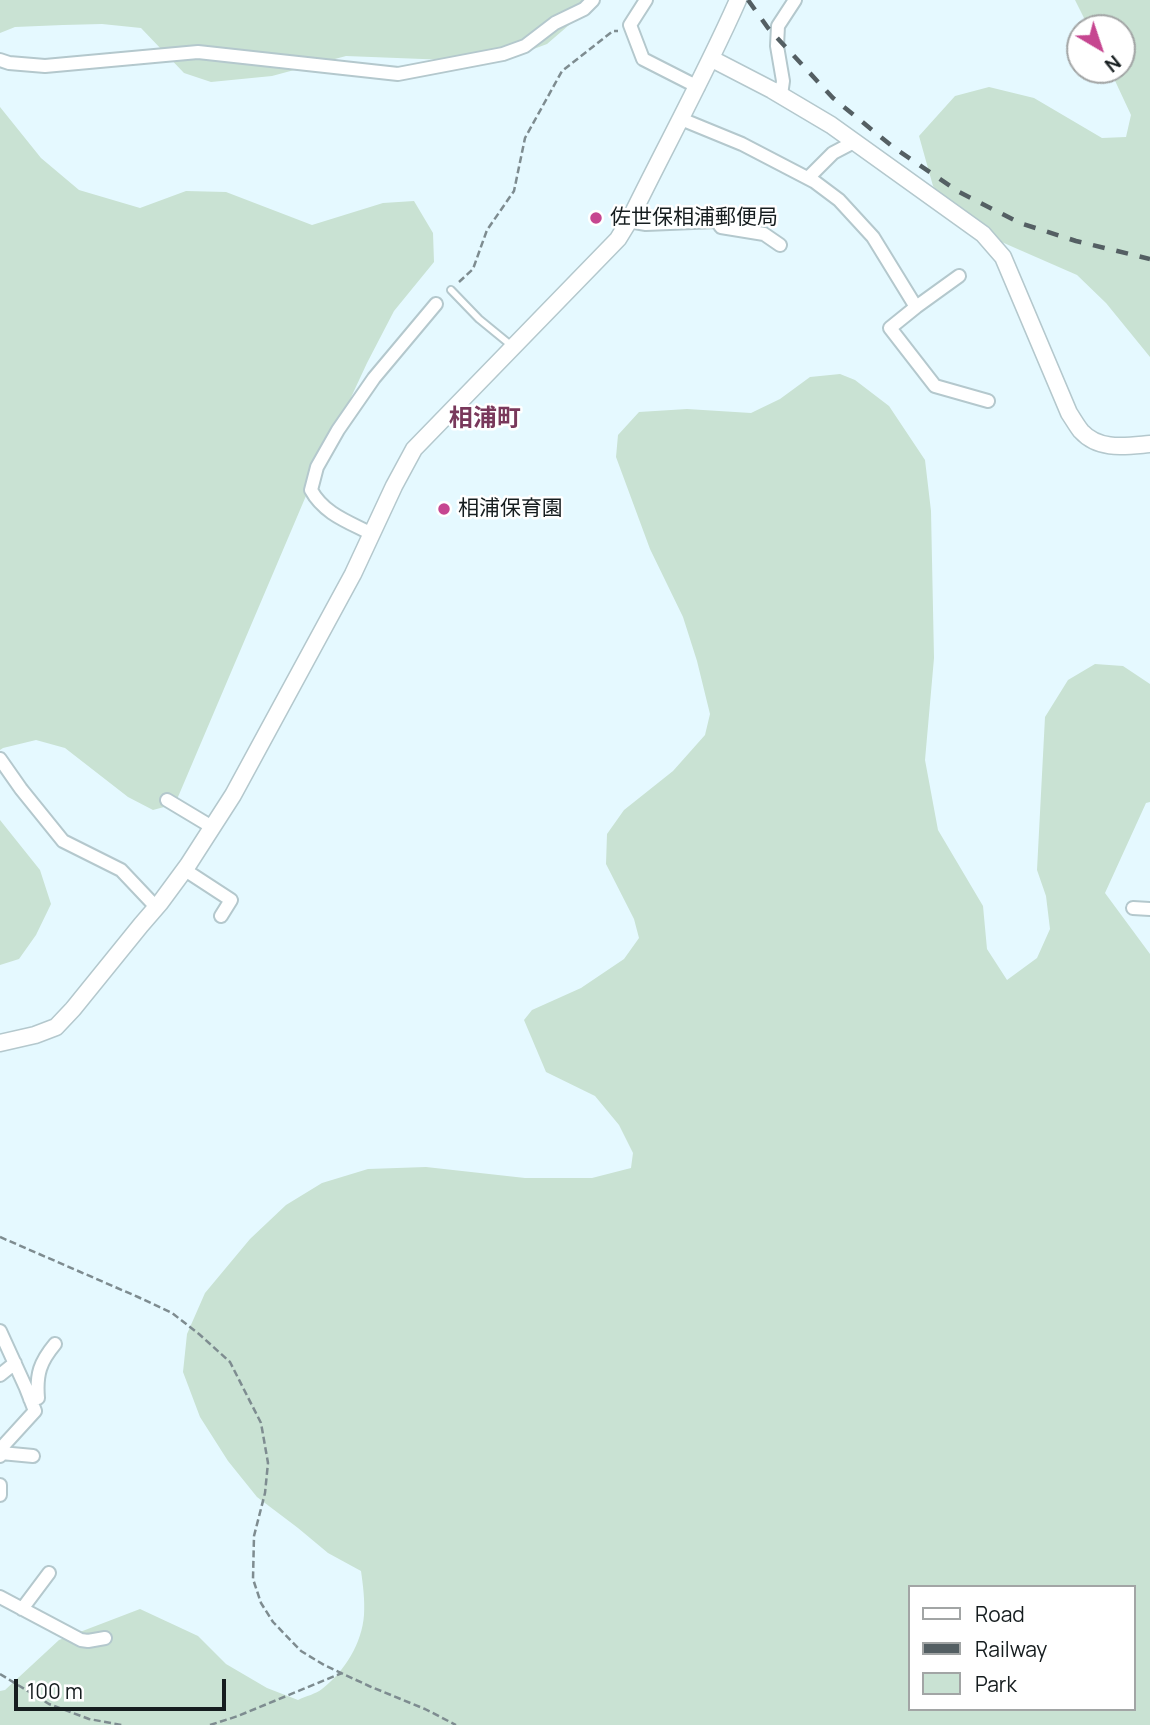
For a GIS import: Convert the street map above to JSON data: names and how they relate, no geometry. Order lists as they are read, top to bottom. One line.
{"districts":["相浦町"],"places":["佐世保相浦郵便局","相浦保育園"],"legend":["Road","Railway","Park"],"scale_bar":"100 m","north":"bottom right"}
